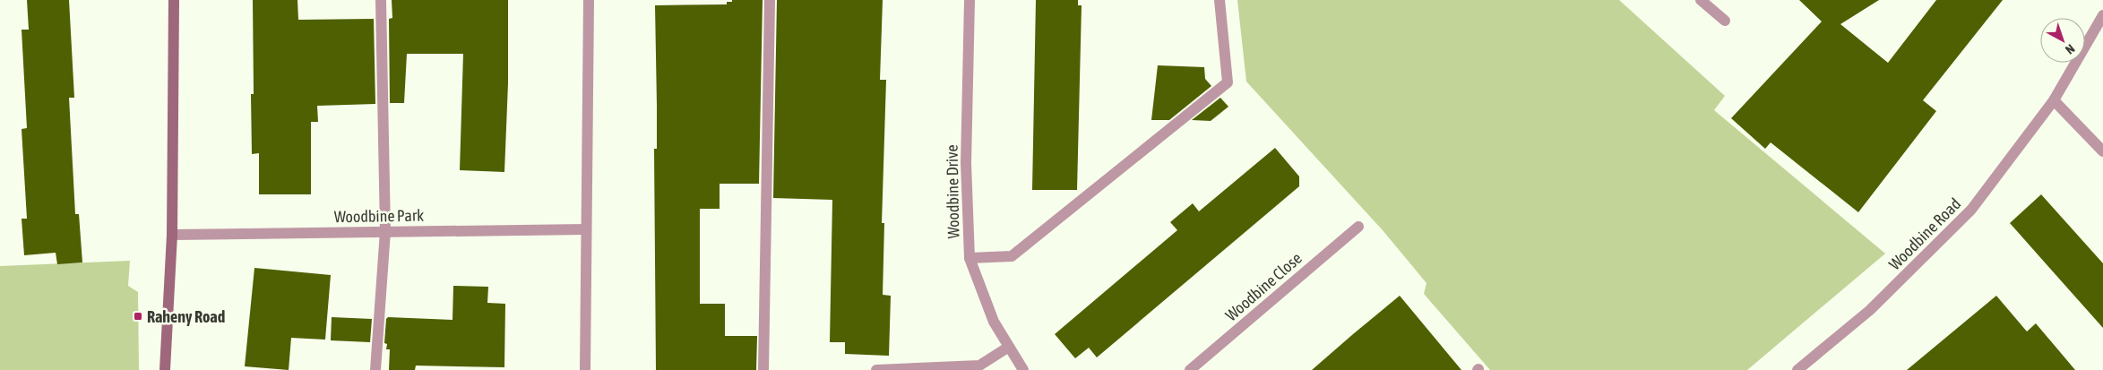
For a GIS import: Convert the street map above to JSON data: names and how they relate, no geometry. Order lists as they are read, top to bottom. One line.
{"streets":{"street":["Woodbine Drive","Woodbine Park","Woodbine Road","Woodbine Close"]},"places":{"transit":["Raheny Road"]},"north":"bottom right"}
